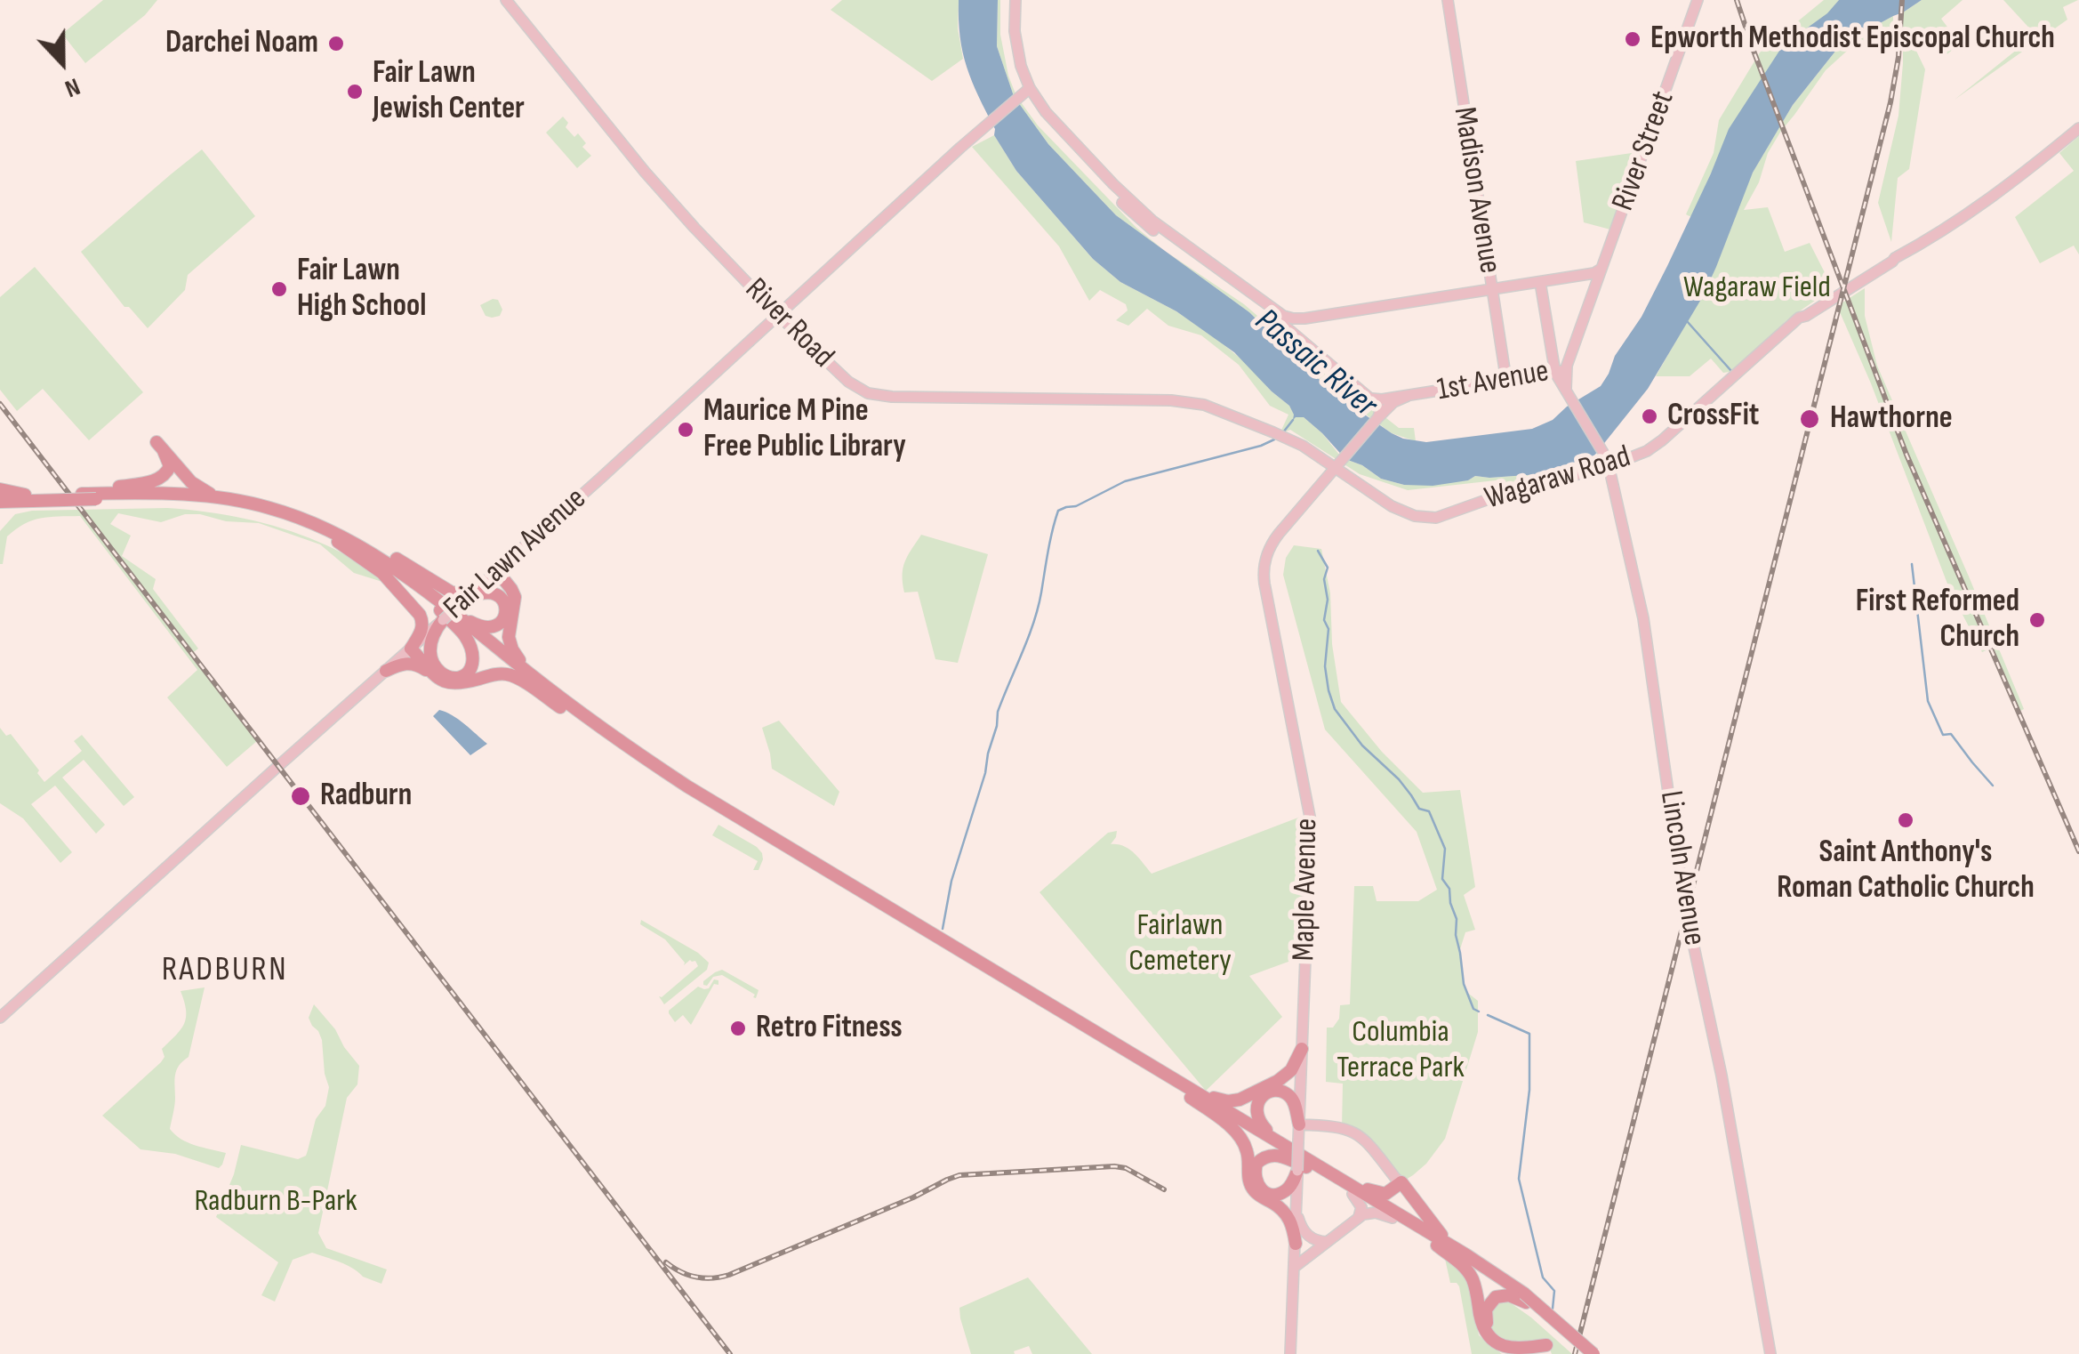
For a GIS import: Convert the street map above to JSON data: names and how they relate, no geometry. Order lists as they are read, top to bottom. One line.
{"streets":{"main road":["River Street","Madison Avenue","River Road","1st Avenue","Wagaraw Road","Fair Lawn Avenue","Lincoln Avenue","Maple Avenue"]},"crossings":[["River Street","1st Avenue"],["River Street","Lincoln Avenue"],["Madison Avenue","1st Avenue"],["River Road","Wagaraw Road"],["River Road","Fair Lawn Avenue"],["River Road","Maple Avenue"],["1st Avenue","Lincoln Avenue"],["1st Avenue","Maple Avenue"],["Wagaraw Road","Lincoln Avenue"],["Wagaraw Road","Maple Avenue"]],"districts":["RADBURN"],"water":["Passaic River"],"parks":["Wagaraw Field","Fairlawn Cemetery","Columbia Terrace Park","Radburn B-Park"],"places":["Epworth Methodist Episcopal Church","Darchei Noam","Fair Lawn Jewish Center","Fair Lawn High School","CrossFit","Hawthorne","Maurice M Pine Free Public Library","First Reformed Church","Radburn","Saint Anthony's Roman Catholic Church","Retro Fitness"],"north":"bottom"}
